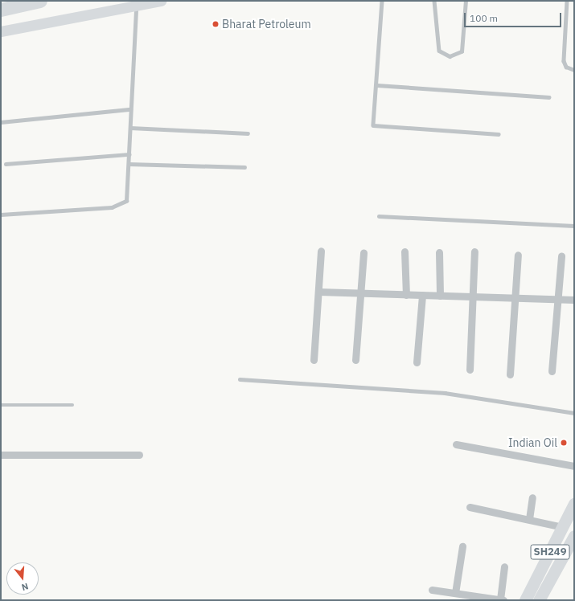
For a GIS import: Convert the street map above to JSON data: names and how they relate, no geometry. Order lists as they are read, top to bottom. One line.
{"streets":{"main road":["SH249"]},"places":["Bharat Petroleum","Indian Oil"],"scale_bar":"100 m","north":"bottom"}
